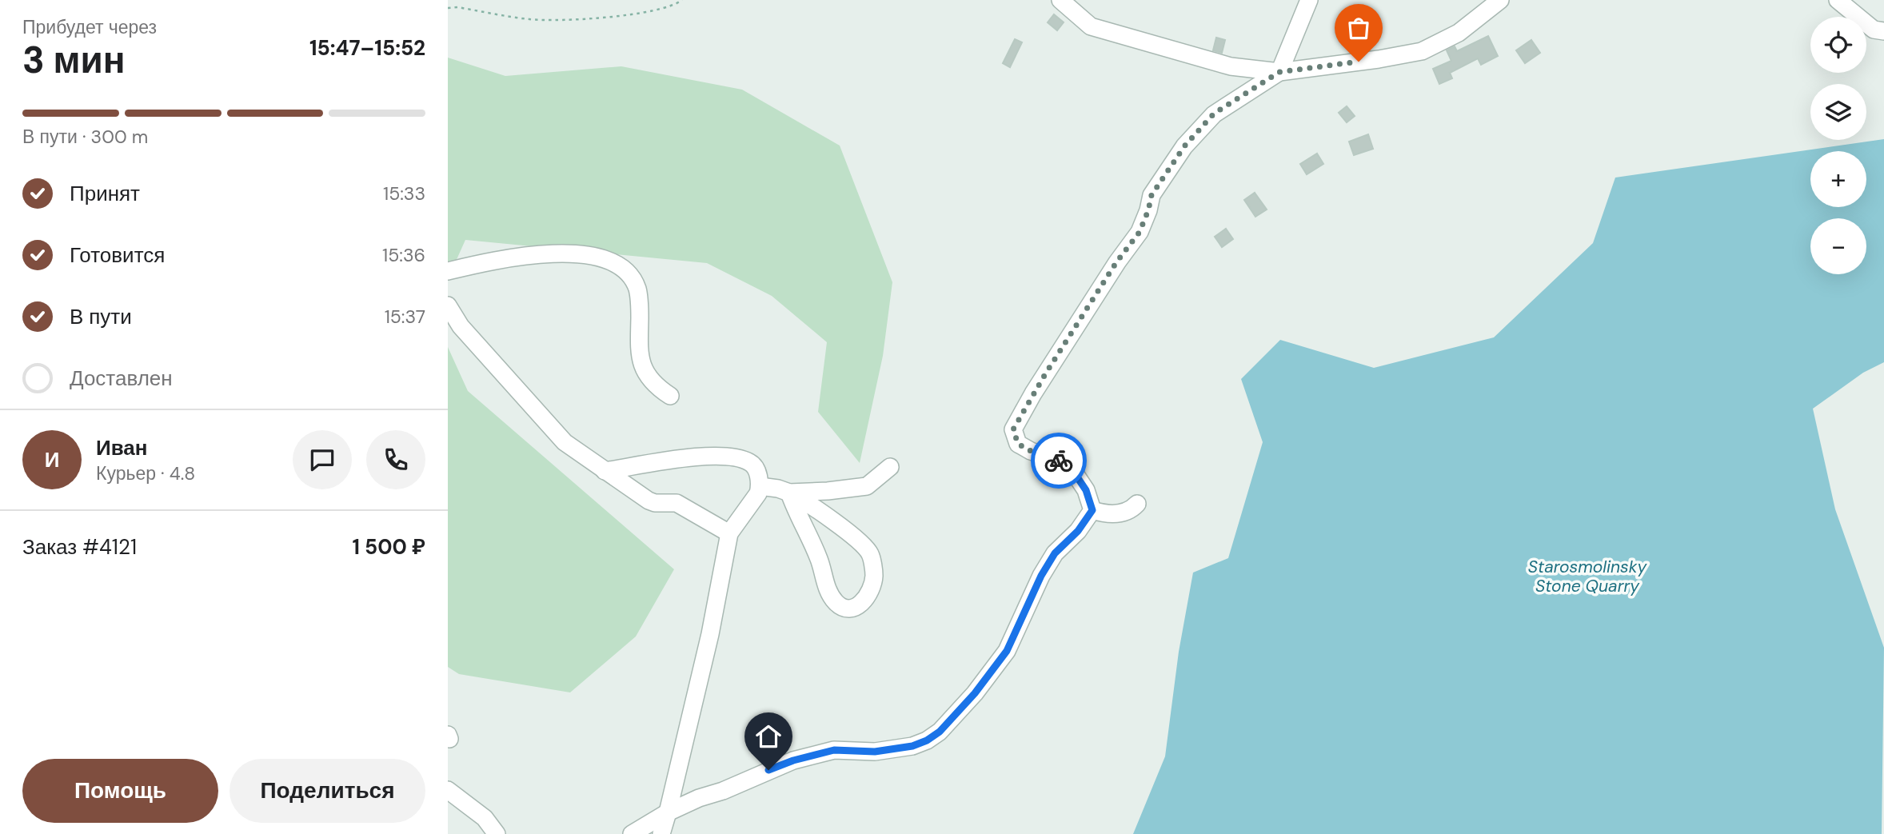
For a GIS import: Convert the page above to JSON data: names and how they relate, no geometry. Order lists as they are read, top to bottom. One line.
{"water":["Starosmolinsky Stone Quarry"],"page":{"heading":["3 мин","Прибудет через","15:47–15:52"],"panel":["Иван","Курьер · 4.8","Заказ #4121","1 500 ₽"],"map_buttons":["+","−"],"bar":"В пути · 300 m","list":[["Принят","15:33"],["Готовится","15:36"],["В пути","15:37"],"Доставлен"],"round":"И","buttons":["Помощь","Поделиться"]}}
